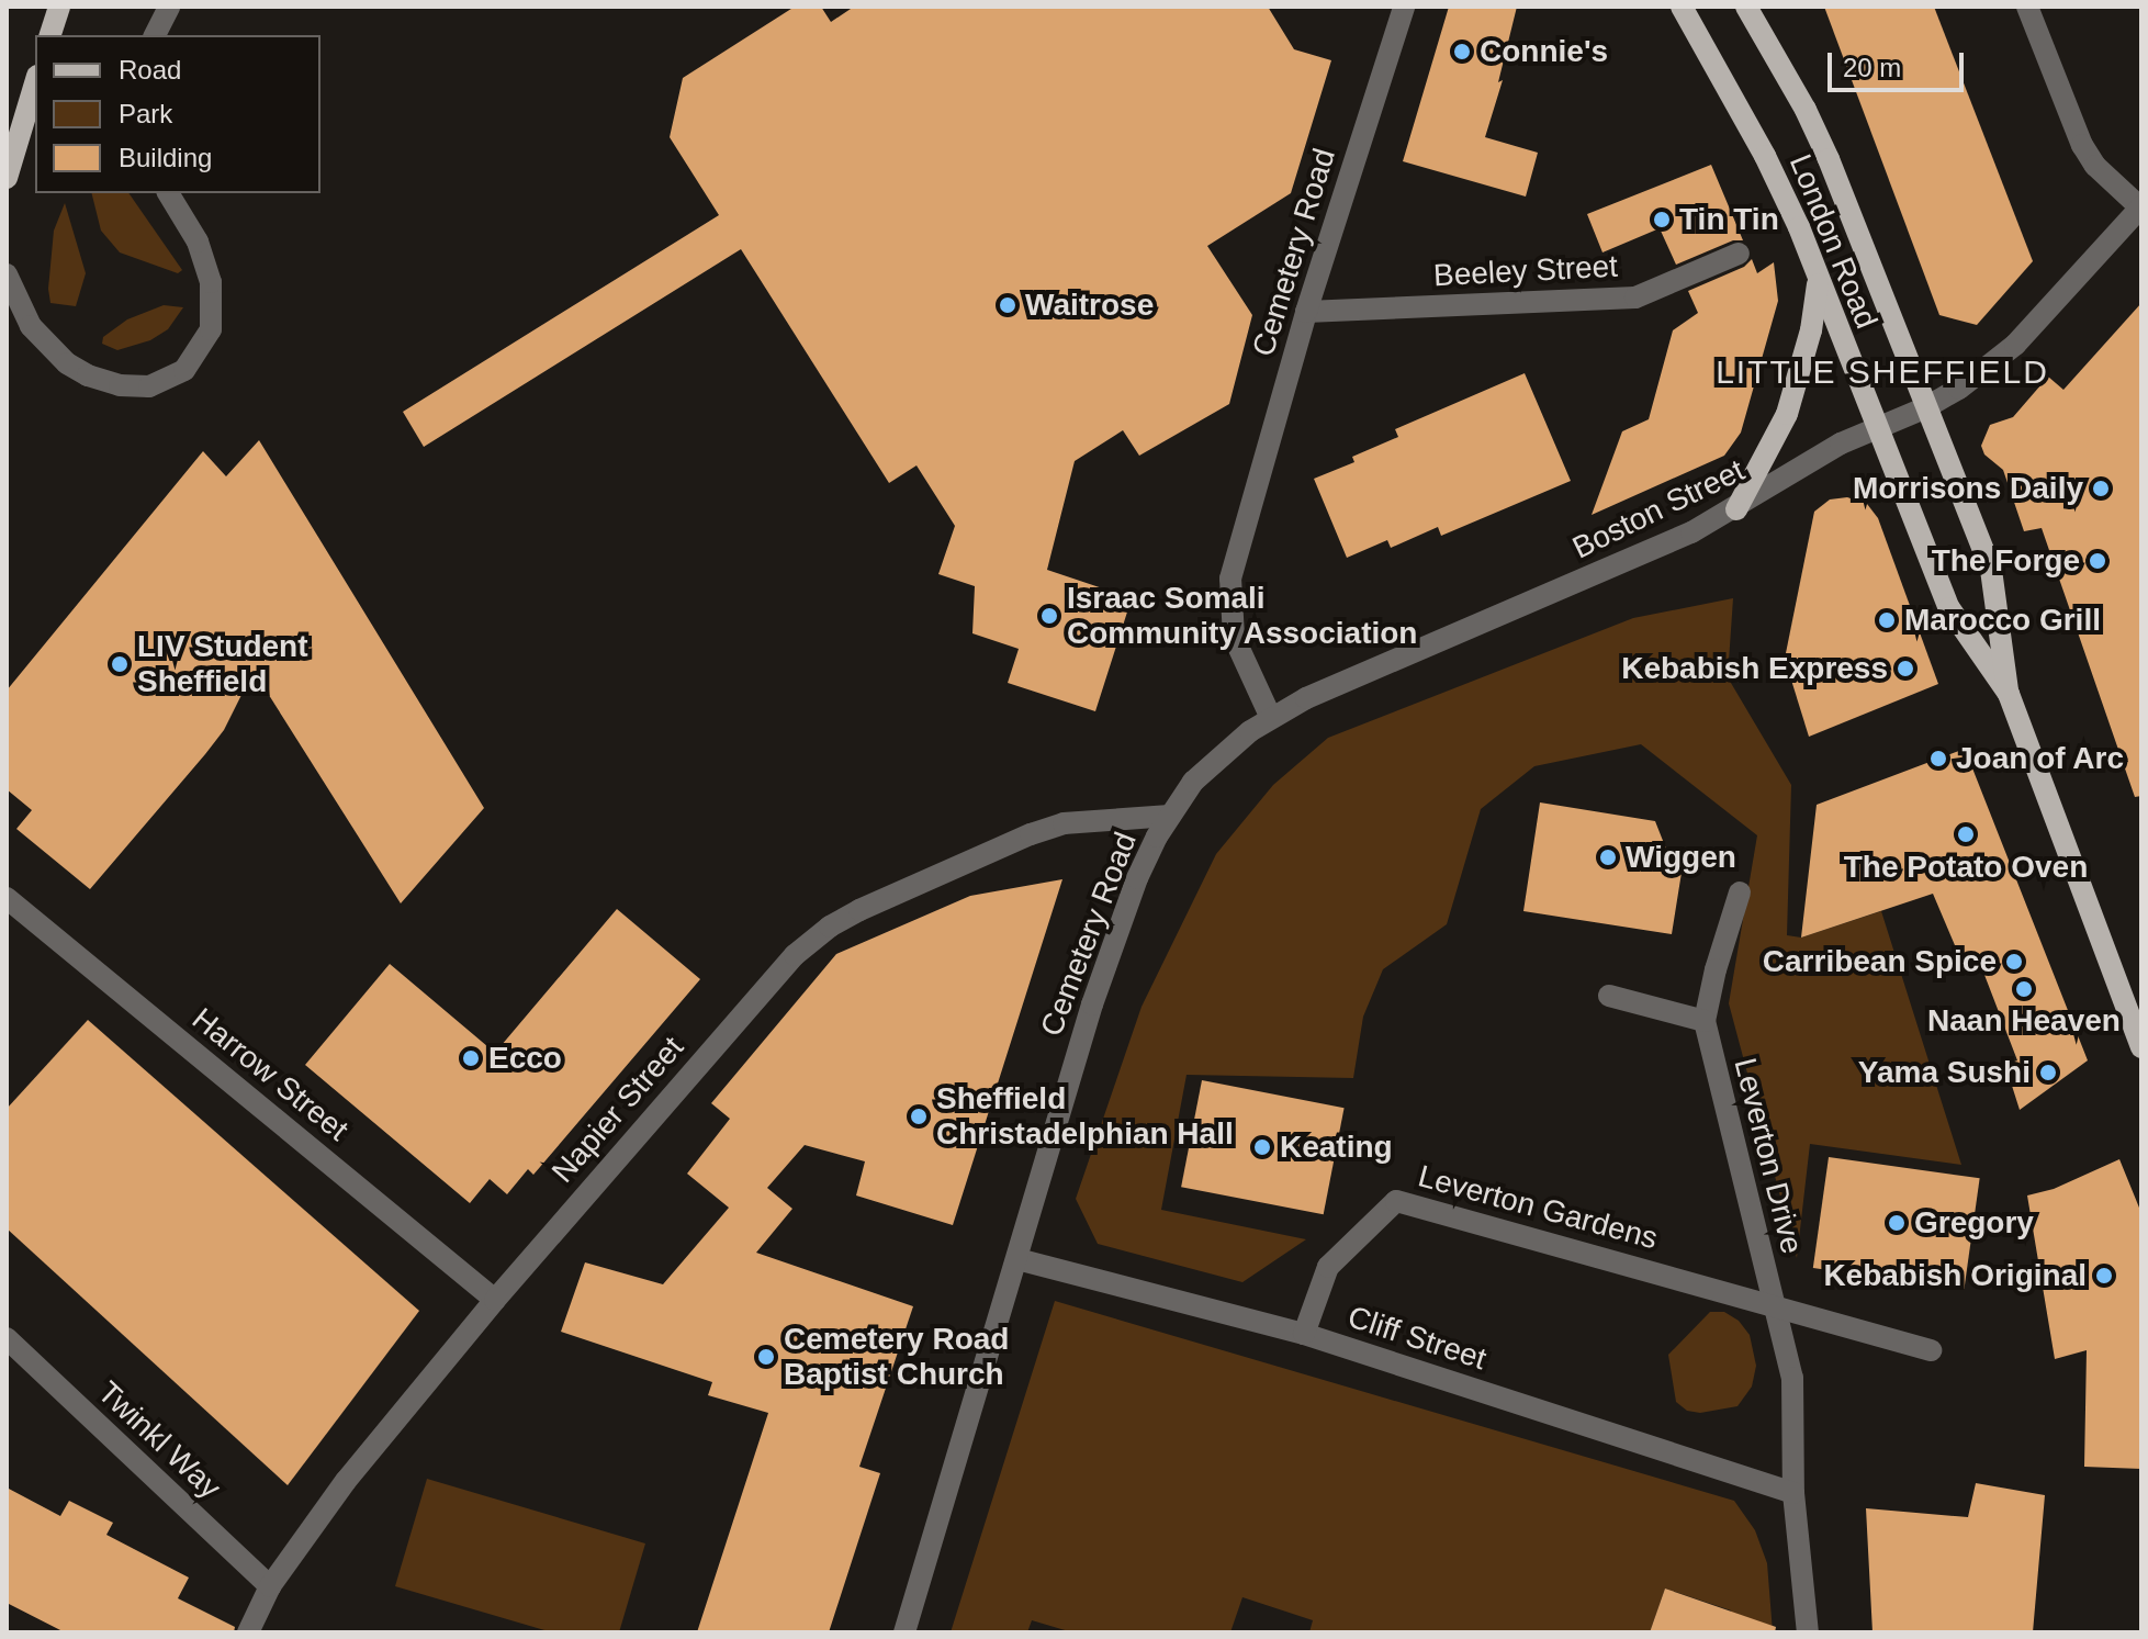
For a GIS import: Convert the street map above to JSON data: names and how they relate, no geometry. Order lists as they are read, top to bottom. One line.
{"streets":{"main road":["London Road"],"street":["Cemetery Road","Beeley Street","Boston Street","Harrow Street","Napier Street","Leverton Drive","Leverton Gardens","Cliff Street","Twinkl Way"]},"crossings":[["London Road","Boston Street"],["Cemetery Road","Beeley Street"],["Cemetery Road","Boston Street"],["Cemetery Road","Napier Street"],["Cemetery Road","Cliff Street"],["Boston Street","Napier Street"],["Harrow Street","Napier Street"],["Napier Street","Twinkl Way"],["Leverton Drive","Leverton Gardens"],["Leverton Gardens","Cliff Street"]],"districts":["LITTLE SHEFFIELD"],"places":["Connie's","Tin Tin","Waitrose","Morrisons Daily","The Forge","Israac Somali Community Association","Marocco Grill","LIV Student Sheffield","Kebabish Express","Joan of Arc","The Potato Oven","Wiggen","Carribean Spice","Naan Heaven","Ecco","Yama Sushi","Sheffield Christadelphian Hall","Keating","Gregory","Kebabish Original","Cemetery Road Baptist Church"],"legend":["Road","Park","Building"],"scale_bar":"20 m"}
